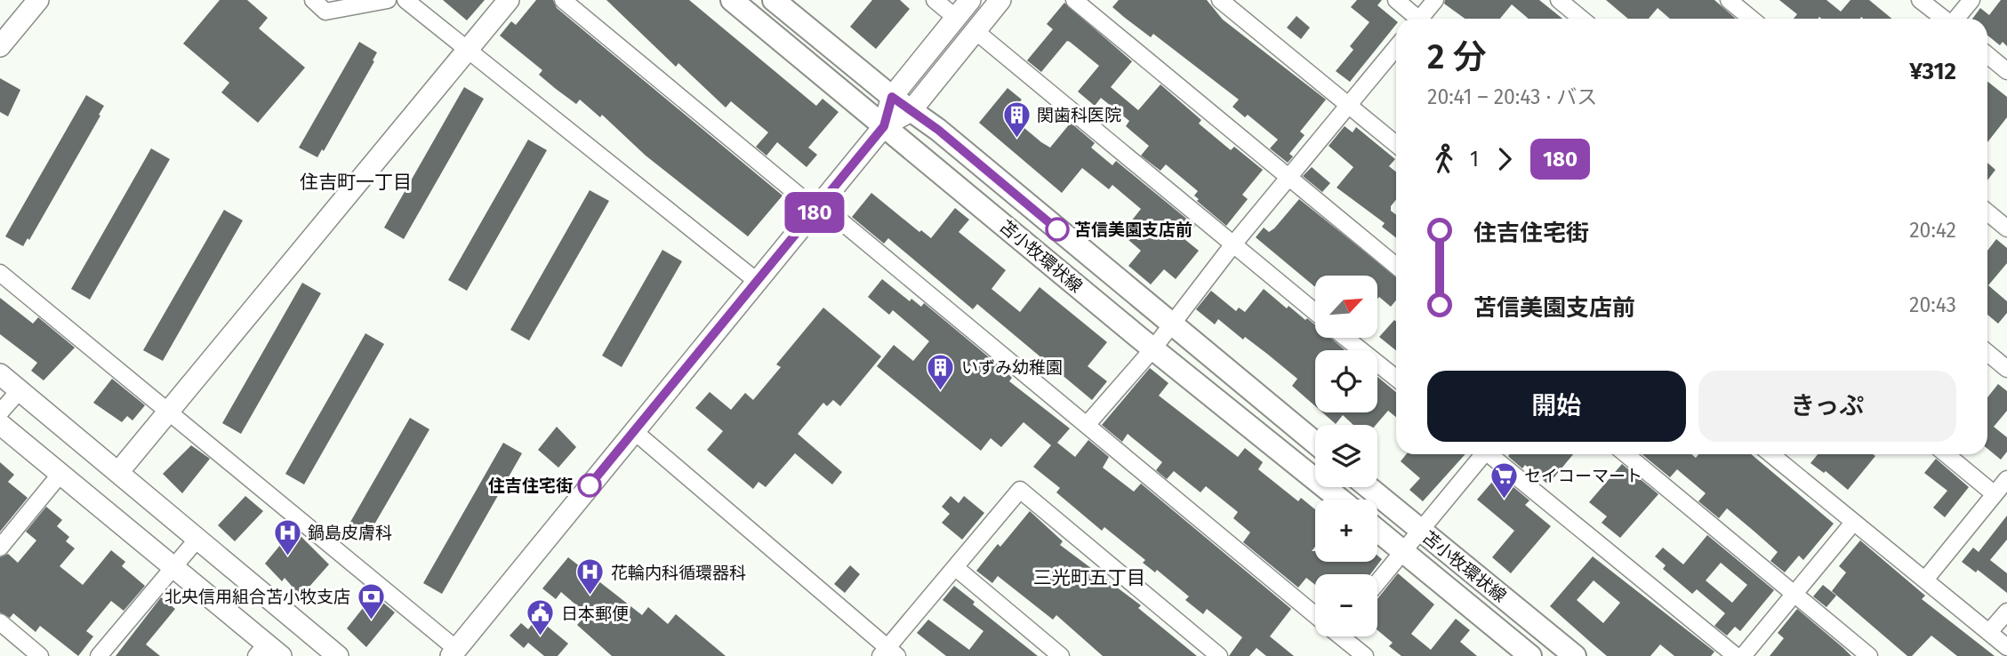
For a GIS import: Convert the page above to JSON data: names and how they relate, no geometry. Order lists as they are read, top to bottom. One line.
{"streets":{"main road":["苫小牧環状線"]},"districts":["住吉町一丁目","三光町五丁目"],"places":{"building":["関歯科医院","いずみ幼稚園"],"other":["苫信美園支店前","住吉住宅街"],"supermarket":["セイコーマート"],"hospital":["鍋島皮膚科","花輪内科循環器科"],"bank":["北央信用組合苫小牧支店"],"public building":["日本郵便"]},"lines":["bus line 180"],"north":"top right","page":{"on_map":"180","heading":["2 分","20:41 – 20:43 · バス","¥312"],"legs":["1","180"],"list":[{"name":"住吉住宅街","value":"20:42"},{"name":"苫信美園支店前","value":"20:43"}],"map_buttons":["+","−"],"buttons":["開始","きっぷ"]}}
